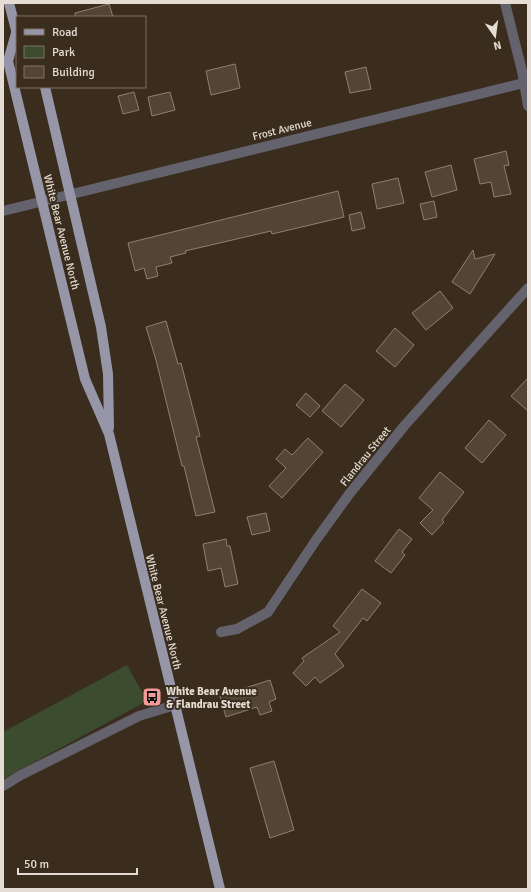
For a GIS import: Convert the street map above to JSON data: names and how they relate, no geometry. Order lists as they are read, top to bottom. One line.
{"streets":{"main road":["White Bear Avenue North"],"street":["Frost Avenue","Flandrau Street"]},"crossings":[["Frost Avenue","White Bear Avenue North"]],"places":{"bus stop":["White Bear Avenue & Flandrau Street"]},"legend":["Road","Park","Building"],"scale_bar":"50 m","north":"bottom"}
